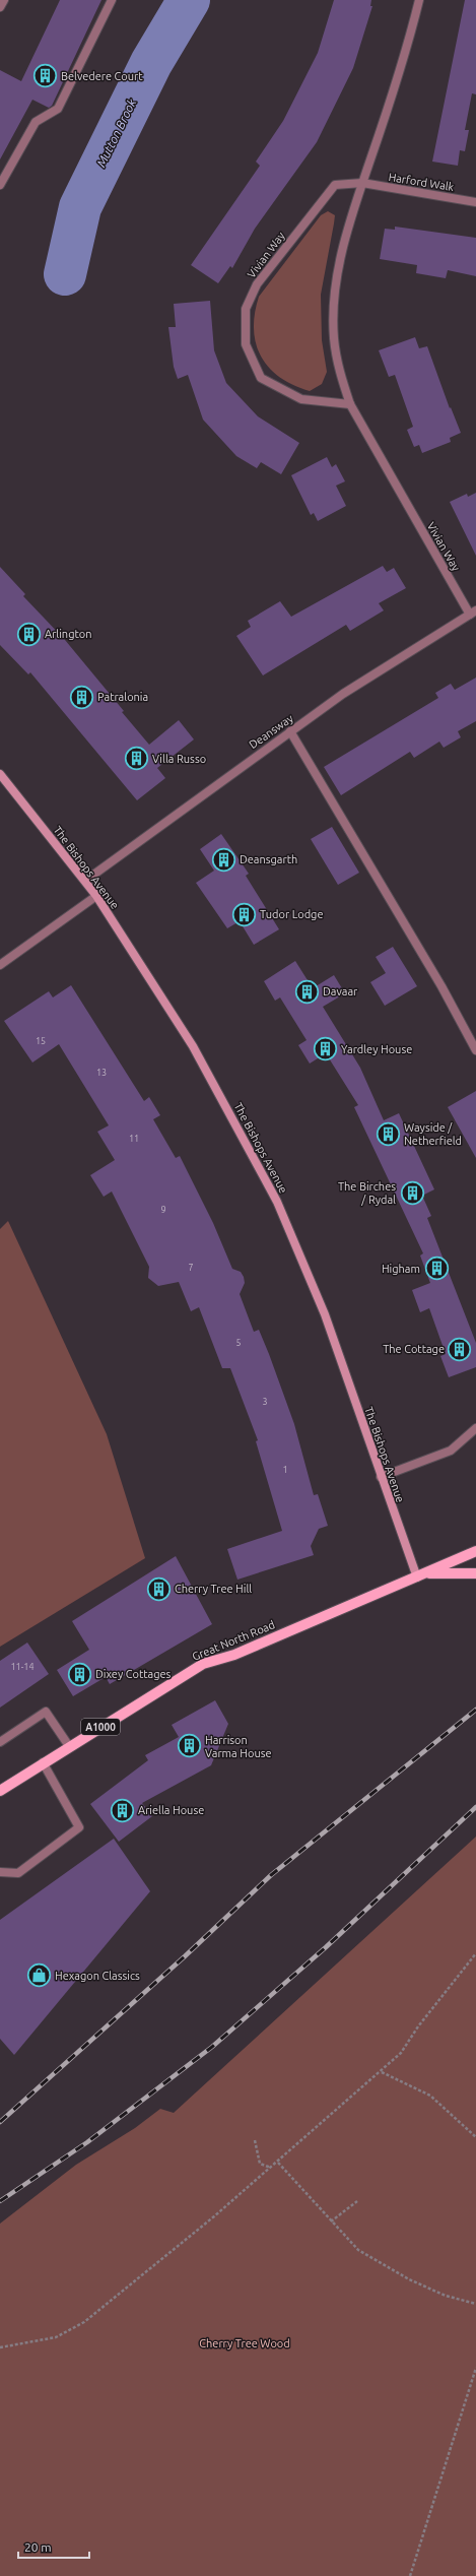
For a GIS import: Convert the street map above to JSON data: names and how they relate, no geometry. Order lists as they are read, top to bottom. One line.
{"streets":{"main road":["Great North Road","A1000"],"street":["Harford Walk","Vivian Way","Deansway","The Bishops Avenue"]},"crossings":[["Harford Walk","Vivian Way"],["Vivian Way","Deansway"],["Deansway","The Bishops Avenue"],["The Bishops Avenue","Great North Road"]],"water":["Mutton Brook"],"parks":["Cherry Tree Wood"],"places":{"building":["Belvedere Court","Arlington","Patralonia","Villa Russo","Deansgarth","Tudor Lodge","Davaar","Yardley House","Wayside / Netherfield","The Birches / Rydal","Higham","The Cottage","Cherry Tree Hill","Dixey Cottages","Harrison Varma House","Ariella House"],"shop":["Hexagon Classics"]},"house_numbers":["15","13","11","9","7","5","3","1","11-14"],"scale_bar":"20 m"}
